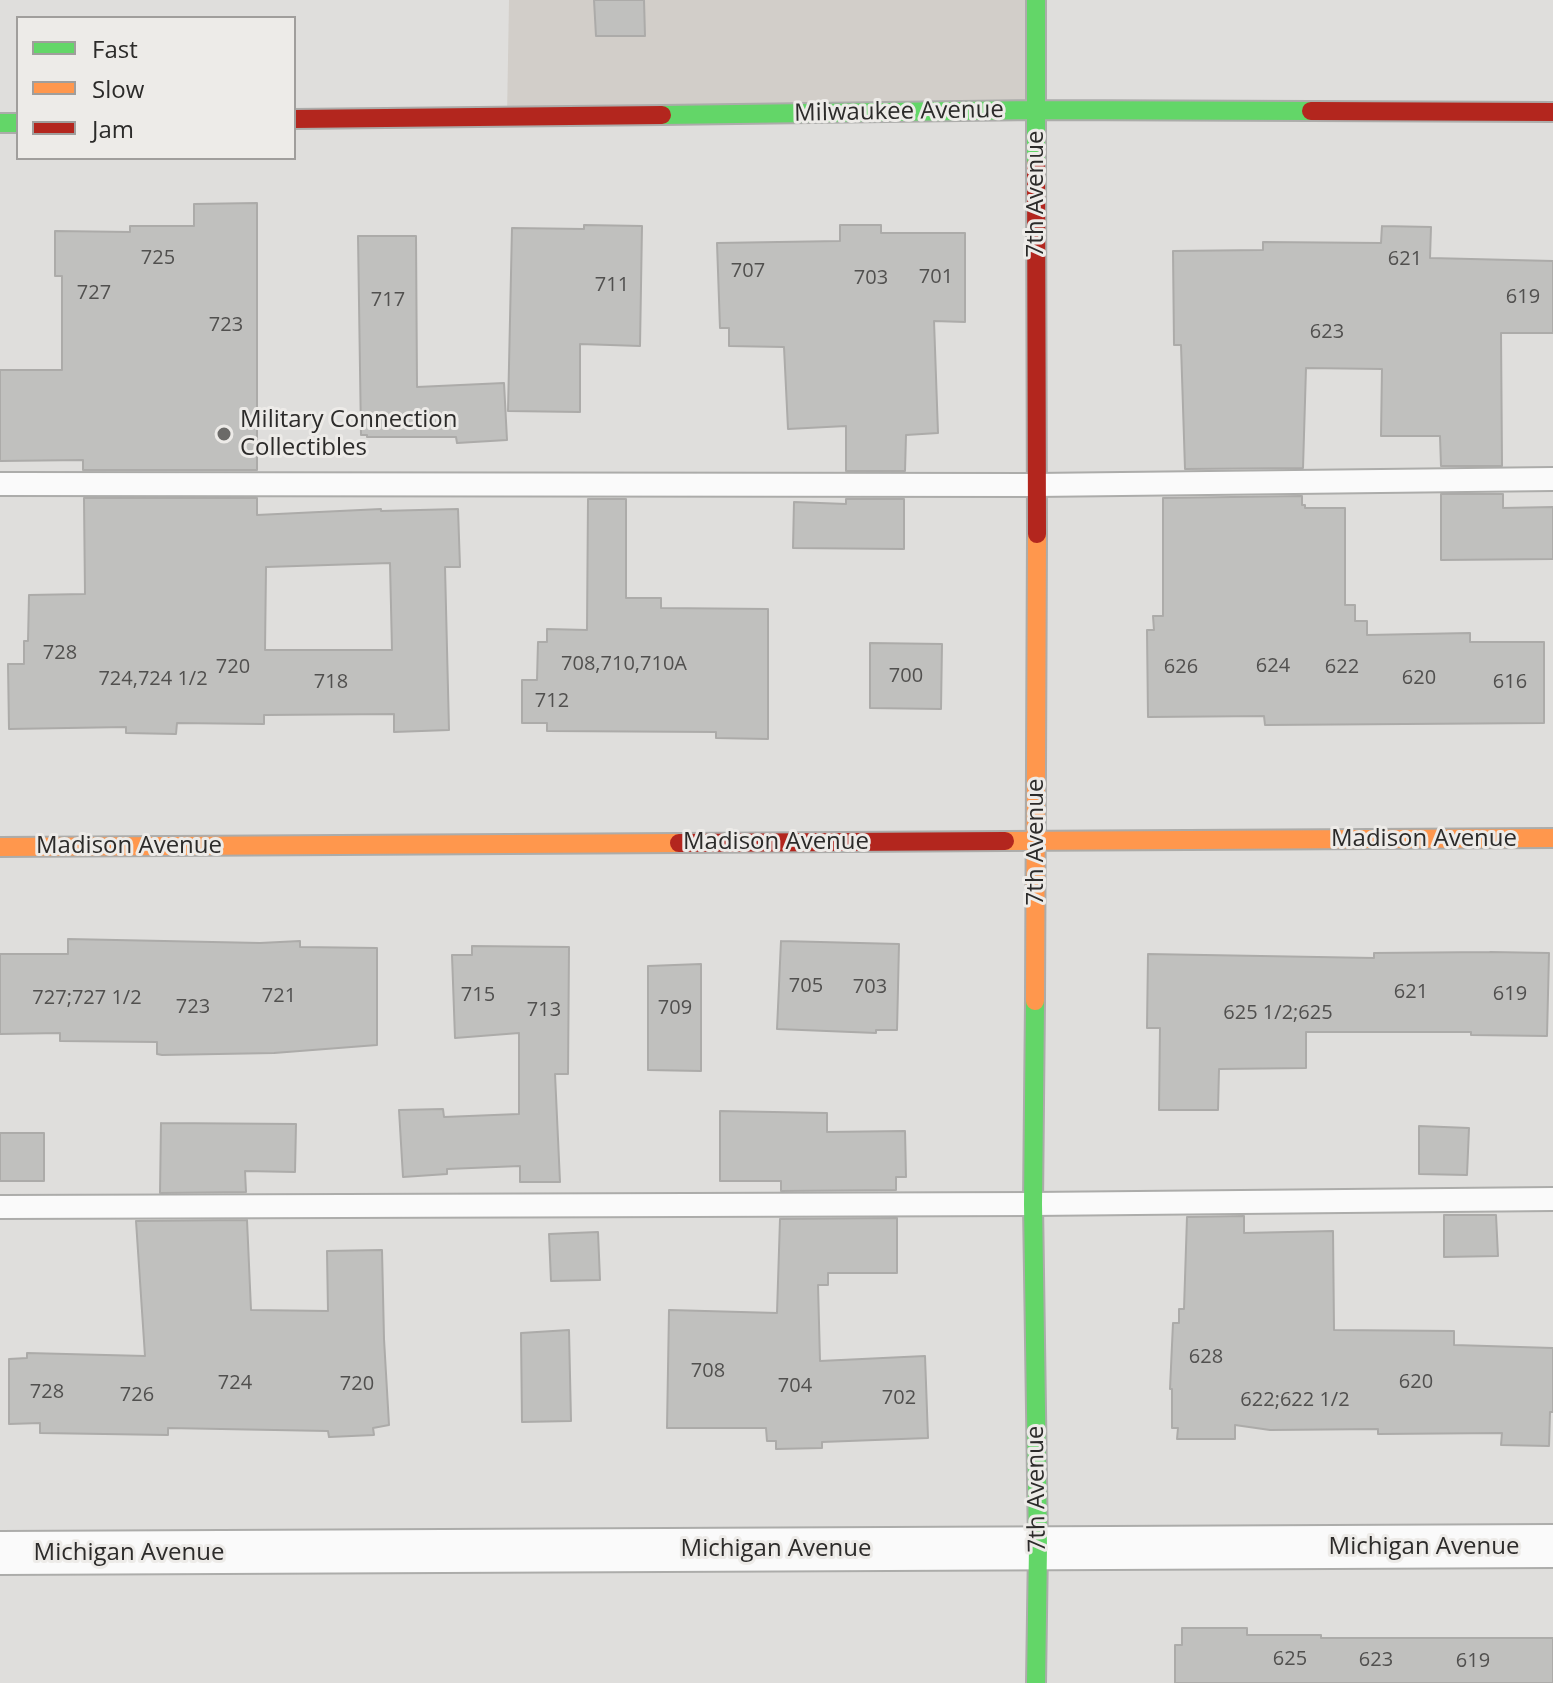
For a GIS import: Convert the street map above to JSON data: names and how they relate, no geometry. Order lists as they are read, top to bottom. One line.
{"streets":{"street":["Milwaukee Avenue","7th Avenue","Madison Avenue","Michigan Avenue"]},"crossings":[["Milwaukee Avenue","7th Avenue"],["7th Avenue","Madison Avenue"],["7th Avenue","Michigan Avenue"]],"places":["Military Connection Collectibles"],"house_numbers":["725","621","707","701","703","711","727","619","717","723","623","728","708,710,710A","624","720","626","622","700","620","724,724 1/2","718","616","712","705","703","621","619","715","721","727;727 1/2","723","709","713","625 1/2;625","628","708","620","724","720","704","728","726","702","622;622 1/2","625","623","619"],"legend":["Fast","Slow","Jam"]}
